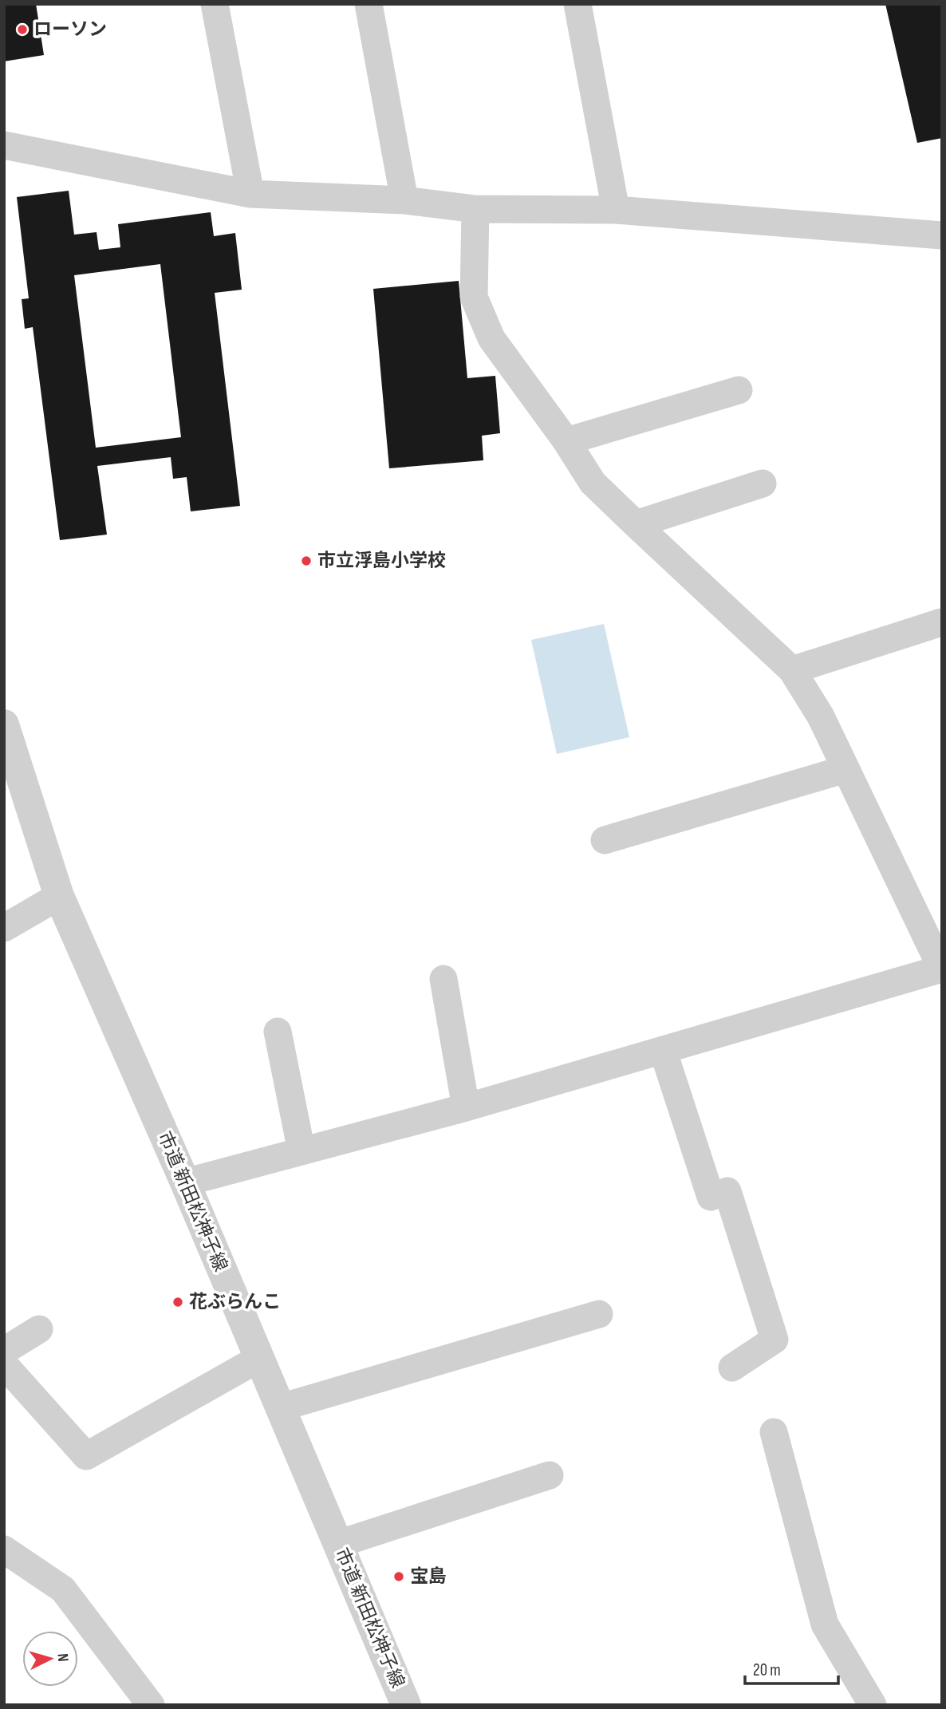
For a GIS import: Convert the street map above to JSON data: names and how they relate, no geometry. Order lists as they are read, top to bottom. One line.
{"streets":{"street":["市道 新田松神子線"]},"places":["ローソン","市立浮島小学校","花ぶらんこ","宝島"],"scale_bar":"20 m","north":"right"}
